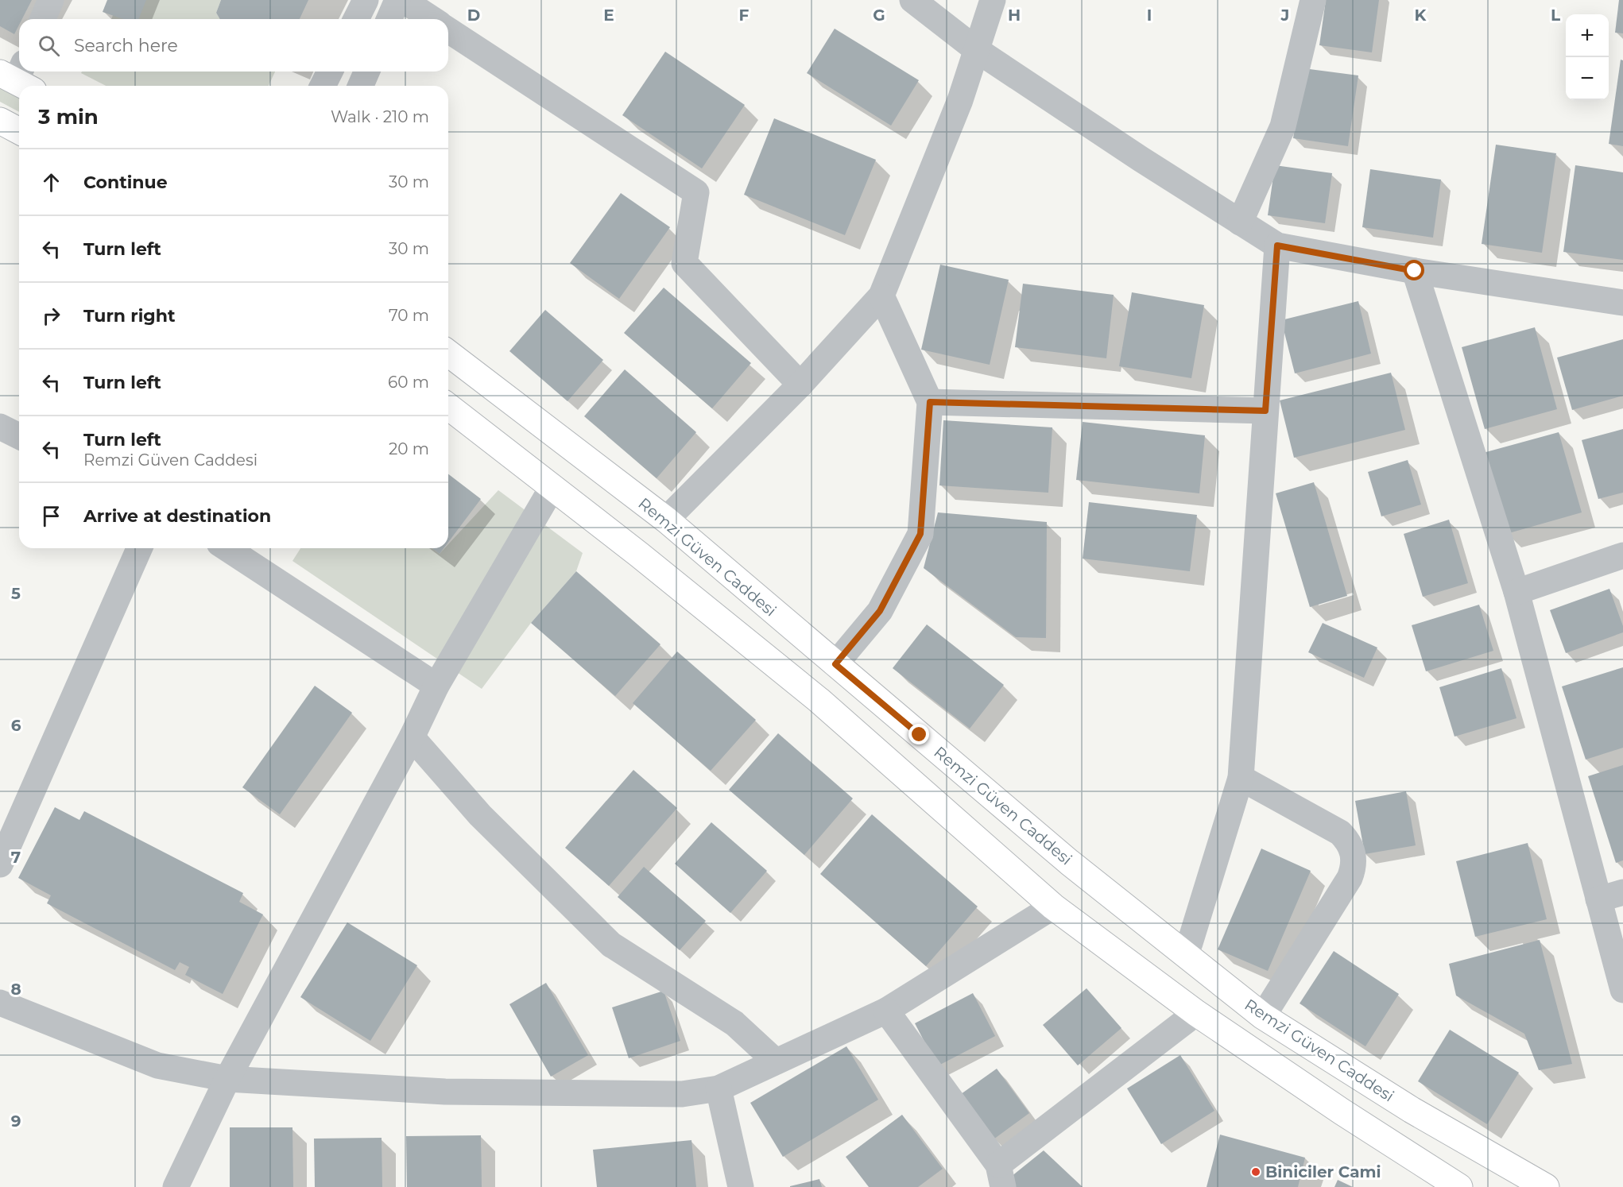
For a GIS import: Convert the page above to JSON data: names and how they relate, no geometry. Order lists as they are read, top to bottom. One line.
{"streets":{"main road":["Remzi Güven Caddesi"]},"places":["Biniciler Cami"],"page":{"map_buttons":["+","−"],"search":"Search here","heading":["3 min","Walk · 210 m"],"list":[["Continue","30 m"],["Turn left","30 m"],["Turn right","70 m"],["Turn left","60 m"],["Turn left","Remzi Güven Caddesi","20 m"],"Arrive at destination"]},"grid":{"columns":["D","E","F","G","H","I","J","K","L"],"rows":["5","6","7","8","9"]}}
